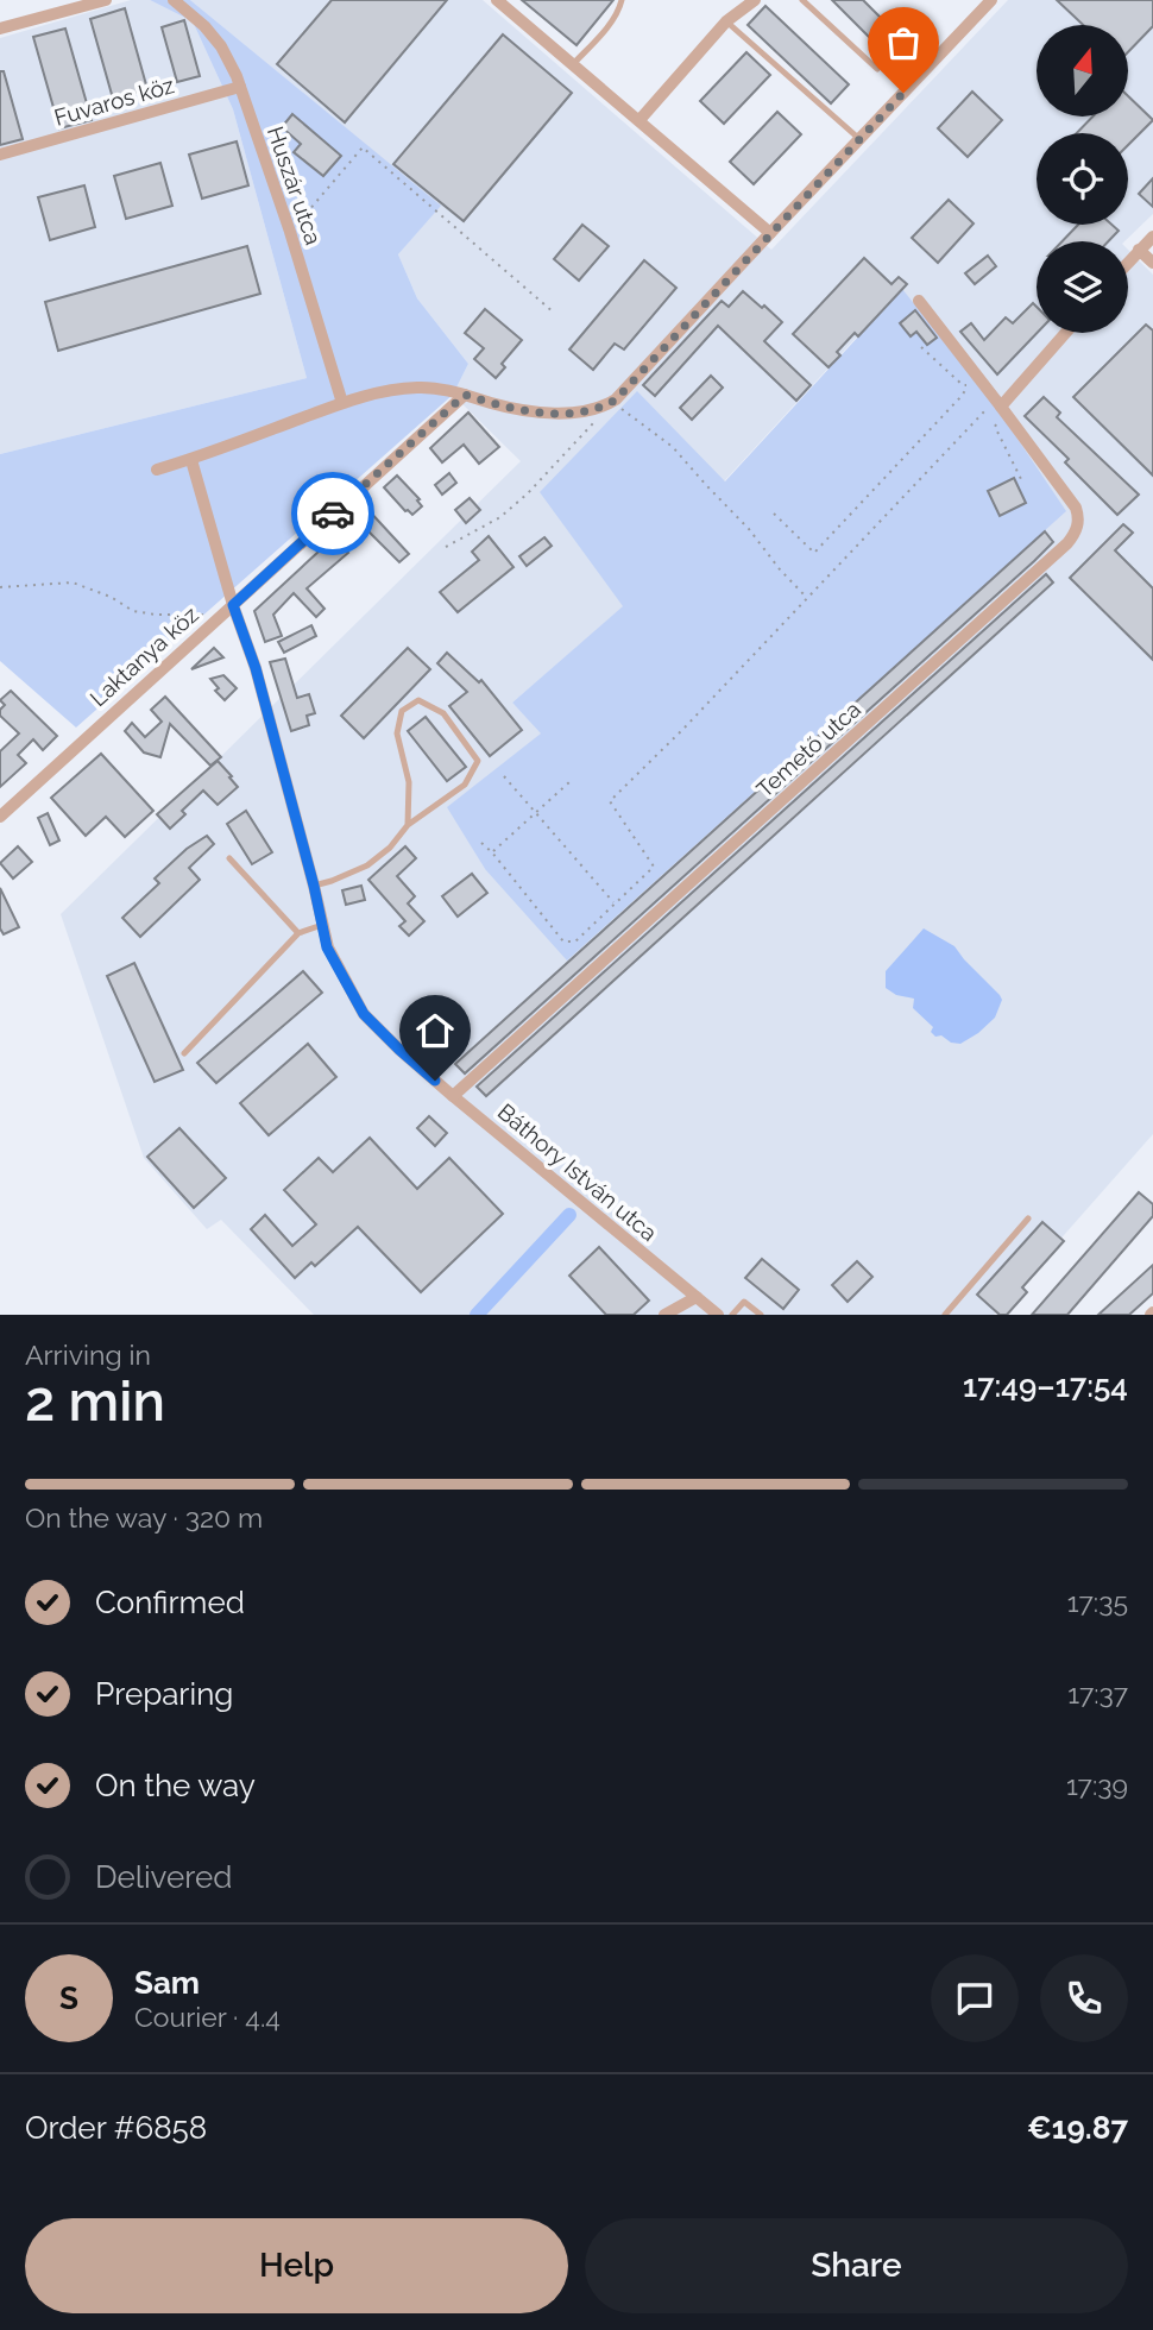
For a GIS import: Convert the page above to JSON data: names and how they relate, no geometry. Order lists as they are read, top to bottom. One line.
{"streets":{"street":["Fuvaros köz","Huszár utca","Laktanya köz","Temető utca","Báthory István utca"]},"crossings":[["Fuvaros köz","Huszár utca"],["Laktanya köz","Báthory István utca"],["Temető utca","Báthory István utca"]],"north":"top","page":{"heading":["2 min","Arriving in","17:49–17:54"],"panel":["Sam","Courier · 4.4","Order #6858","€19.87"],"bar":"On the way · 320 m","list":[["Confirmed","17:35"],["Preparing","17:37"],["On the way","17:39"],"Delivered"],"round":"S","buttons":["Help","Share"]}}
